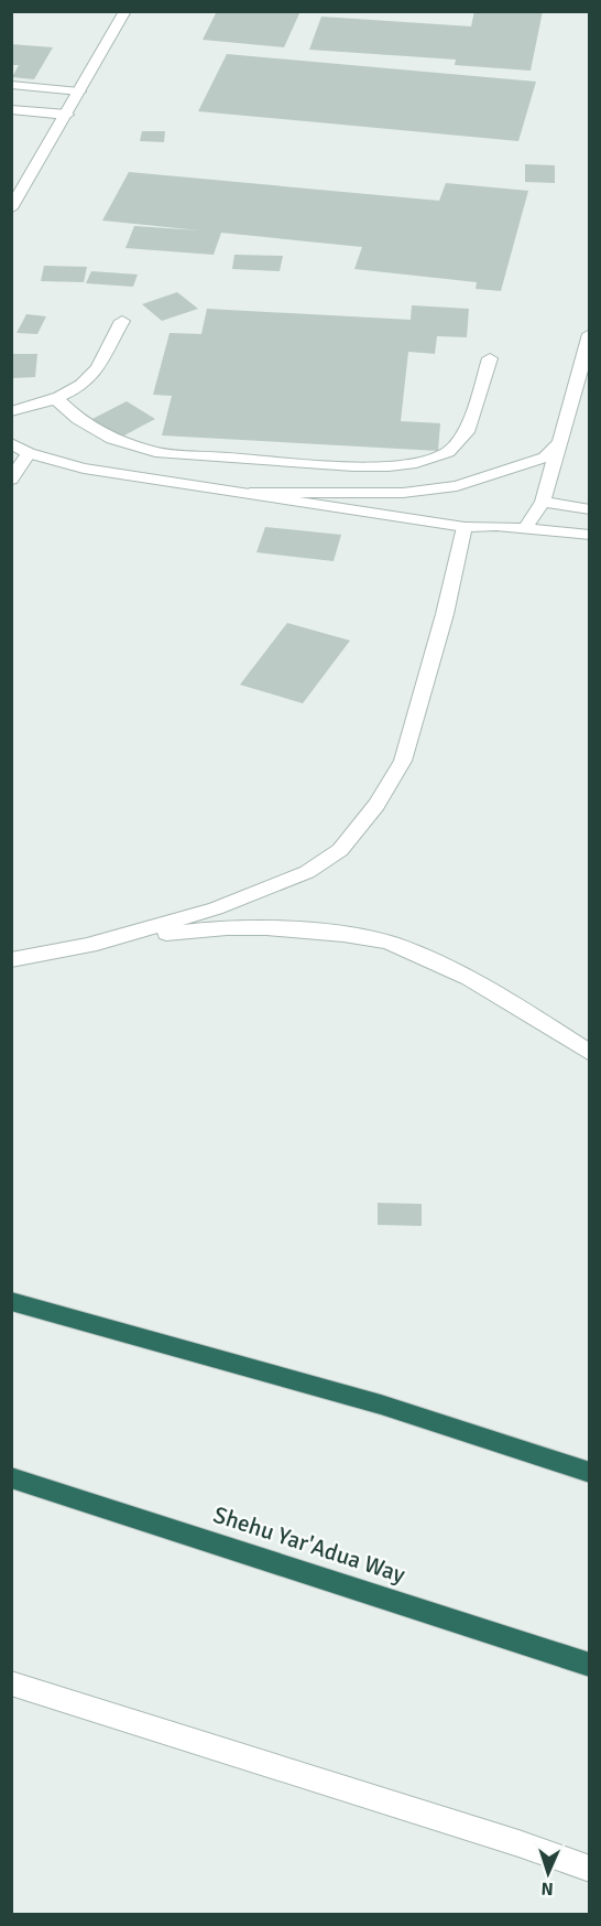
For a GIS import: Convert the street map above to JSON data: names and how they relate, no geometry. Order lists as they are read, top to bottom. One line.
{"streets":{"highway":["Shehu Yar'Adua Way"]},"north":"bottom"}
